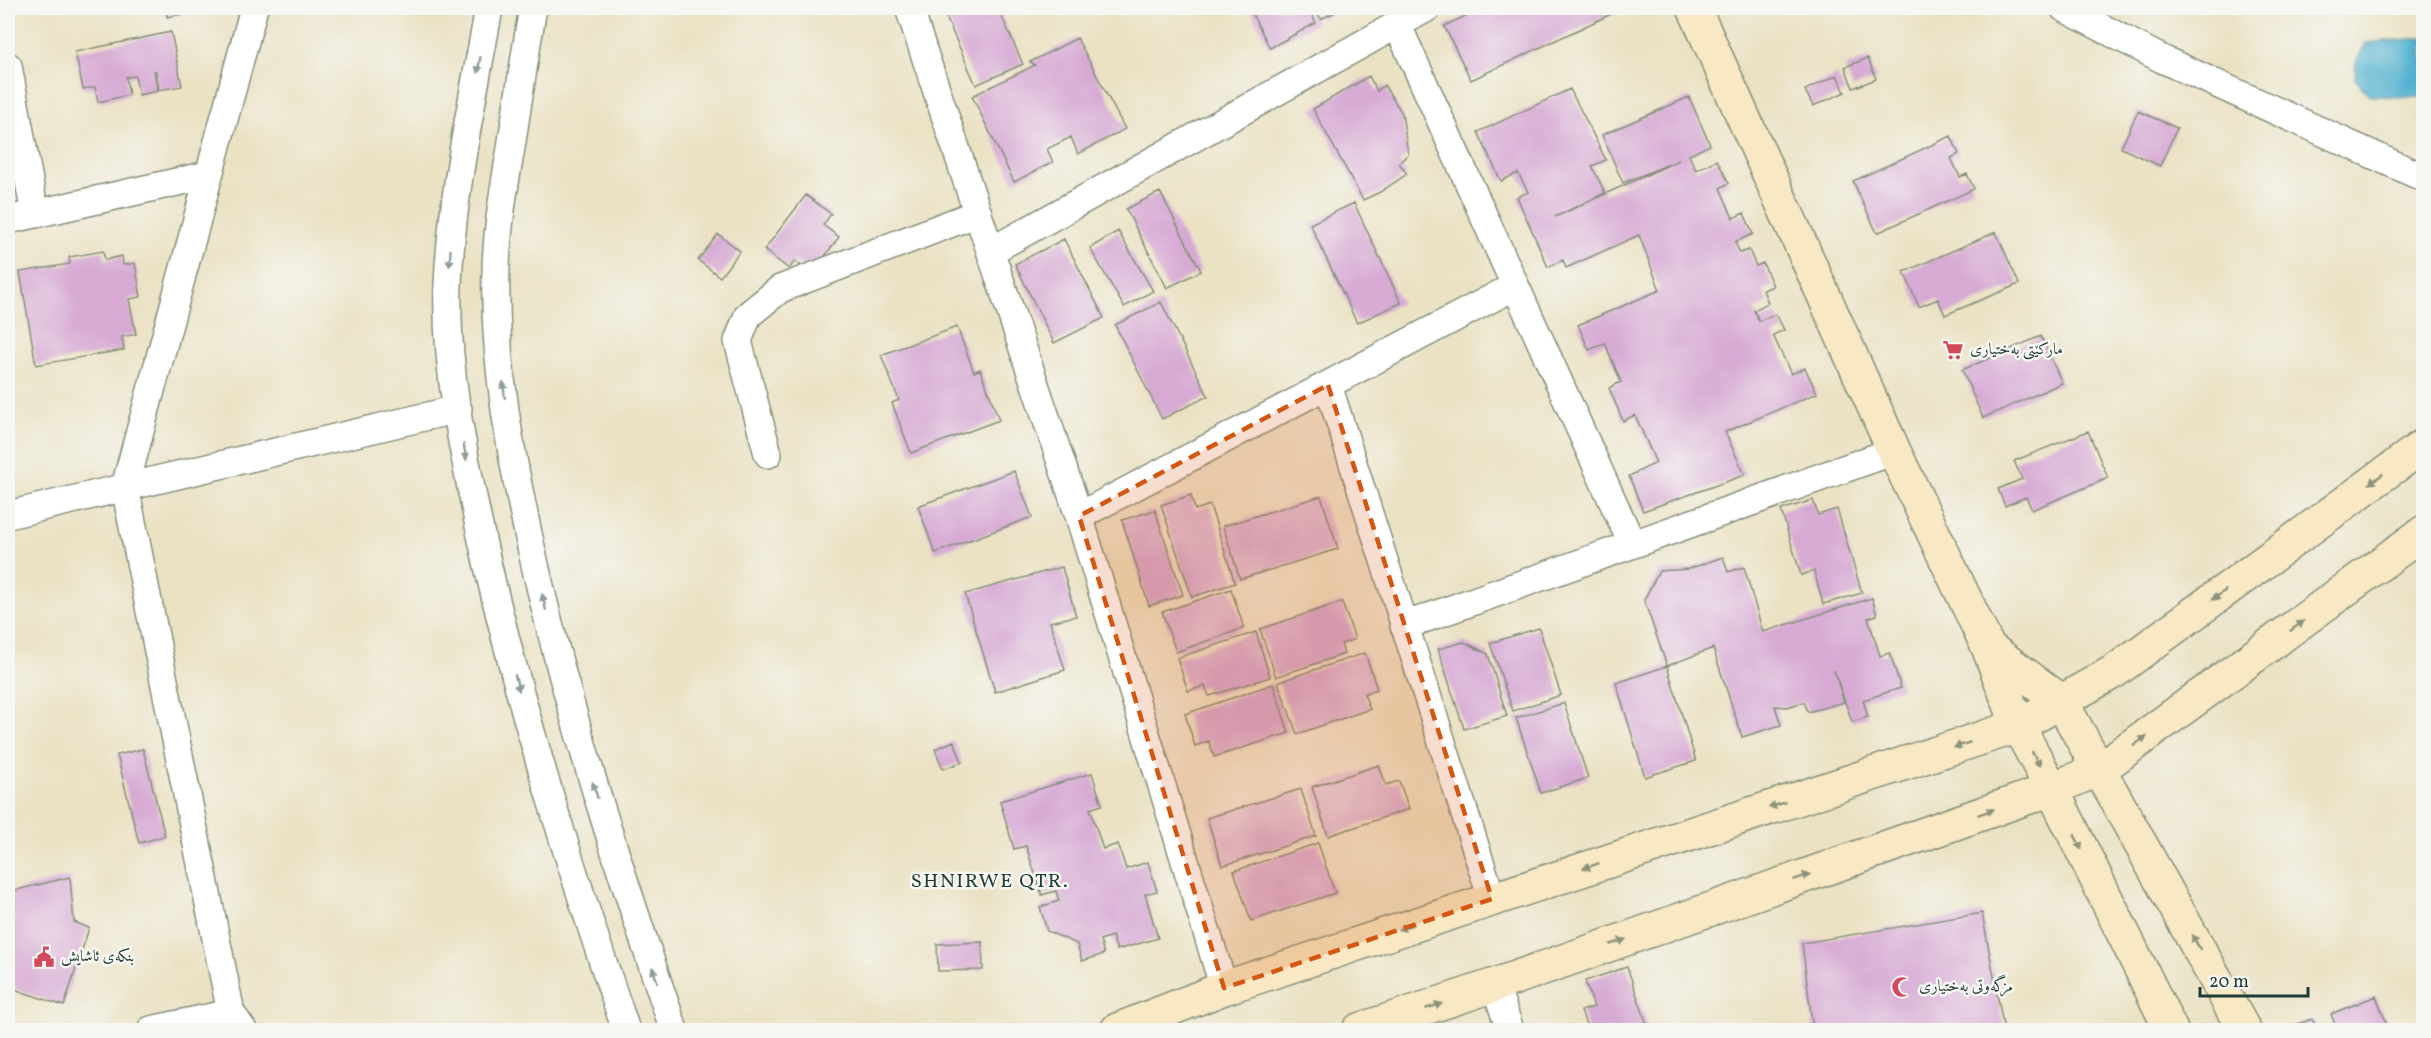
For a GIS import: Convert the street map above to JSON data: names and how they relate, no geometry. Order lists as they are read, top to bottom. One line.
{"districts":["SHNIRWE QTR."],"places":{"supermarket":["مارکێتی بەختیاری"],"public building":["بنکەی ئاشایش"],"mosque":["مزگەوتی بەختیاری"]},"scale_bar":"20 m"}
